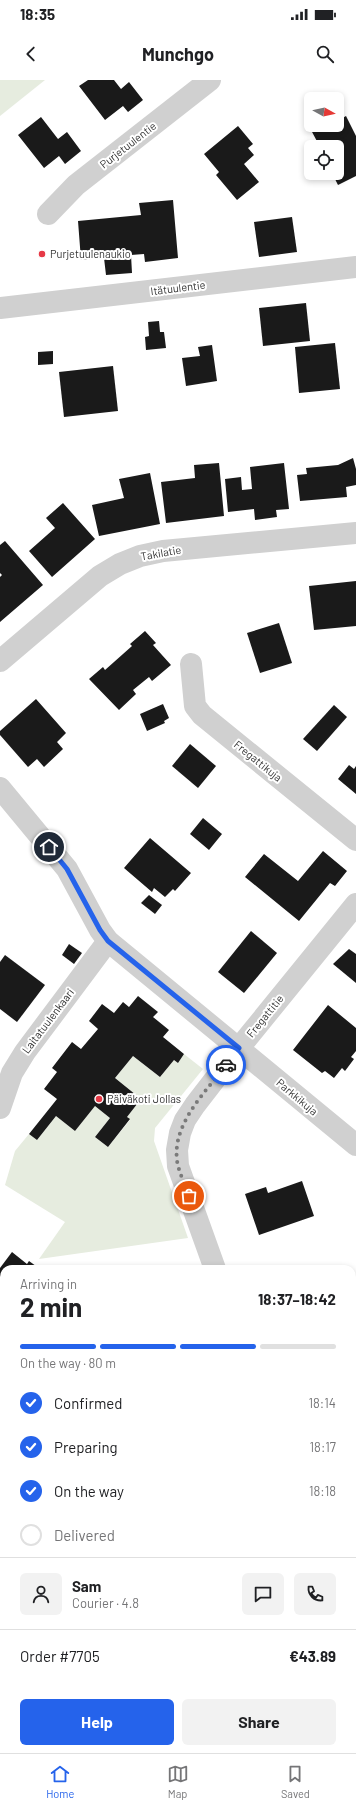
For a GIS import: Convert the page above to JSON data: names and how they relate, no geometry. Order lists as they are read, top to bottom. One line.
{"streets":{"street":["Purjetuulentie","Itätuulentie","Takilatie","Fregattikuja","Fregattitie","Laitatuulenkaari","Parkkikuja"]},"crossings":[["Fregattitie","Parkkikuja"],["Laitatuulenkaari","Parkkikuja"]],"places":["Purjetuulenaukio","Päiväkoti Jollas"],"north":"right","page":{"status":"18:35","header":"Munchgo","heading":["2 min","Arriving in","18:37–18:42"],"panel":["Sam","Courier · 4.8","Order #7705","€43.89"],"bar":"On the way · 80 m","list":[["Confirmed","18:14"],["Preparing","18:17"],["On the way","18:18"],"Delivered"],"buttons":["Help","Share"],"tabs":["Home","Map","Saved"]}}
